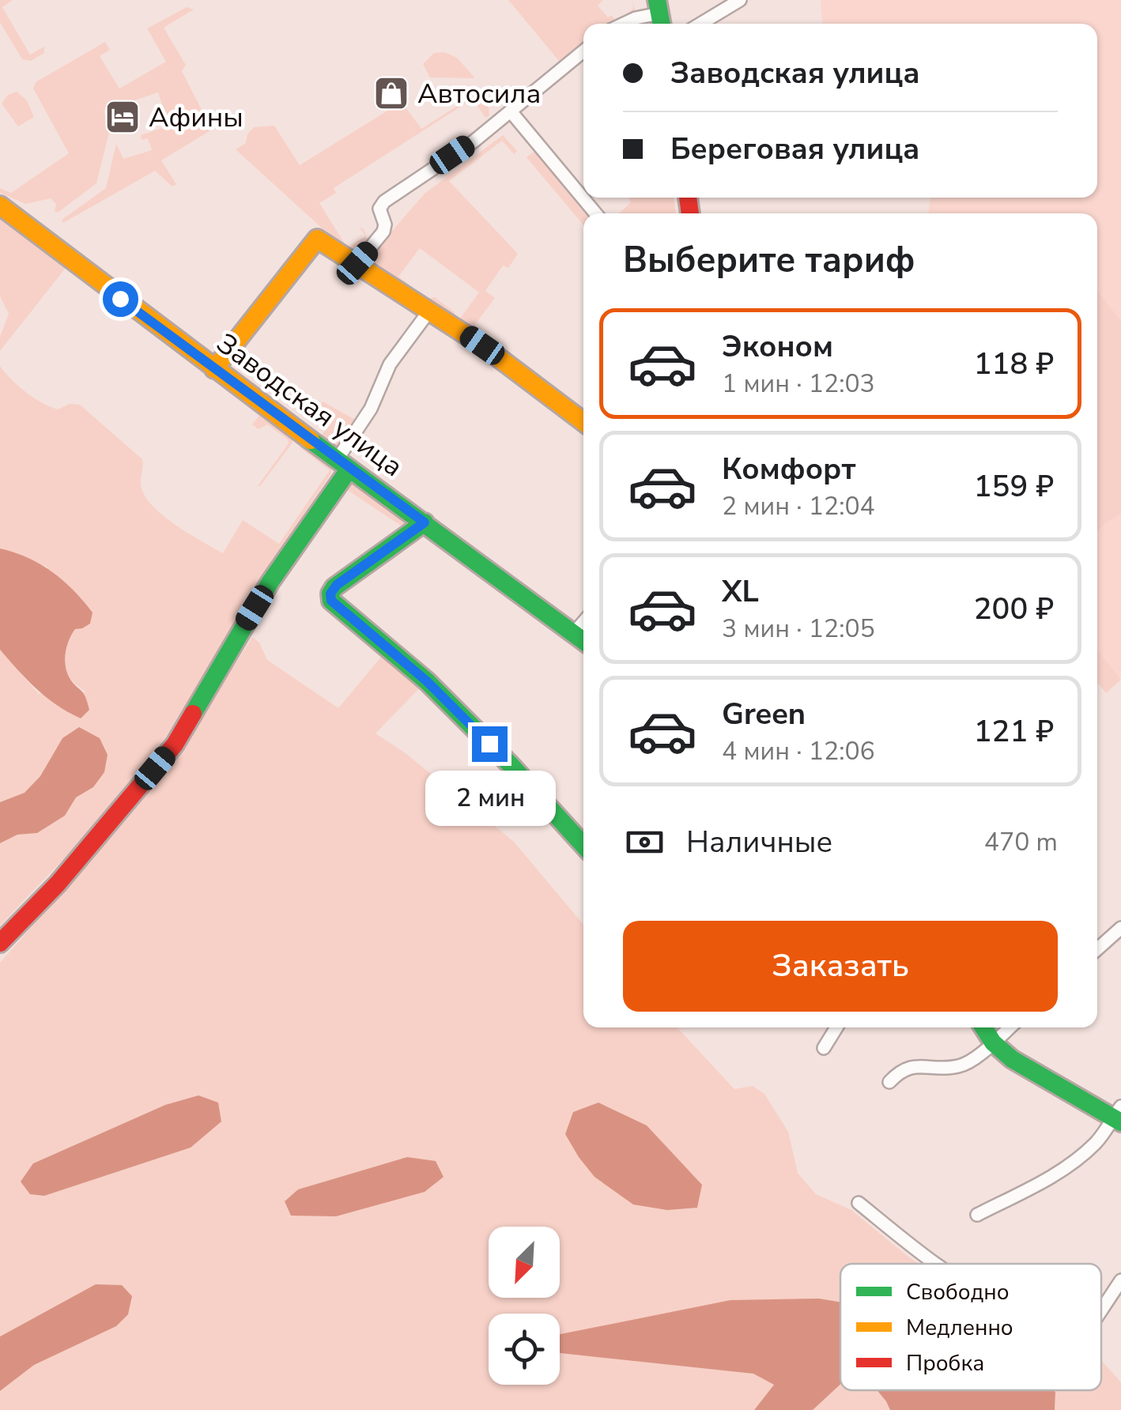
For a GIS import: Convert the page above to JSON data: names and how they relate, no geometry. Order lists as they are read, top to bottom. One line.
{"streets":{"street":["Заводская улица"]},"places":{"shop":["Автосила"],"hotel":["Афины"]},"legend":["Свободно","Медленно","Пробка"],"north":"bottom left","page":{"banner":["Заводская улица","Береговая улица"],"heading":"Выберите тариф","list":[{"name":"Эконом","note":"1 мин · 12:03","value":"118 ₽"},{"name":"Комфорт","note":"2 мин · 12:04","value":"159 ₽"},{"name":"XL","note":"3 мин · 12:05","value":"200 ₽"},{"name":"Green","note":"4 мин · 12:06","value":"121 ₽"}],"bubble":"2 мин","pay":["Наличные","470 m"],"buttons":"Заказать"}}
